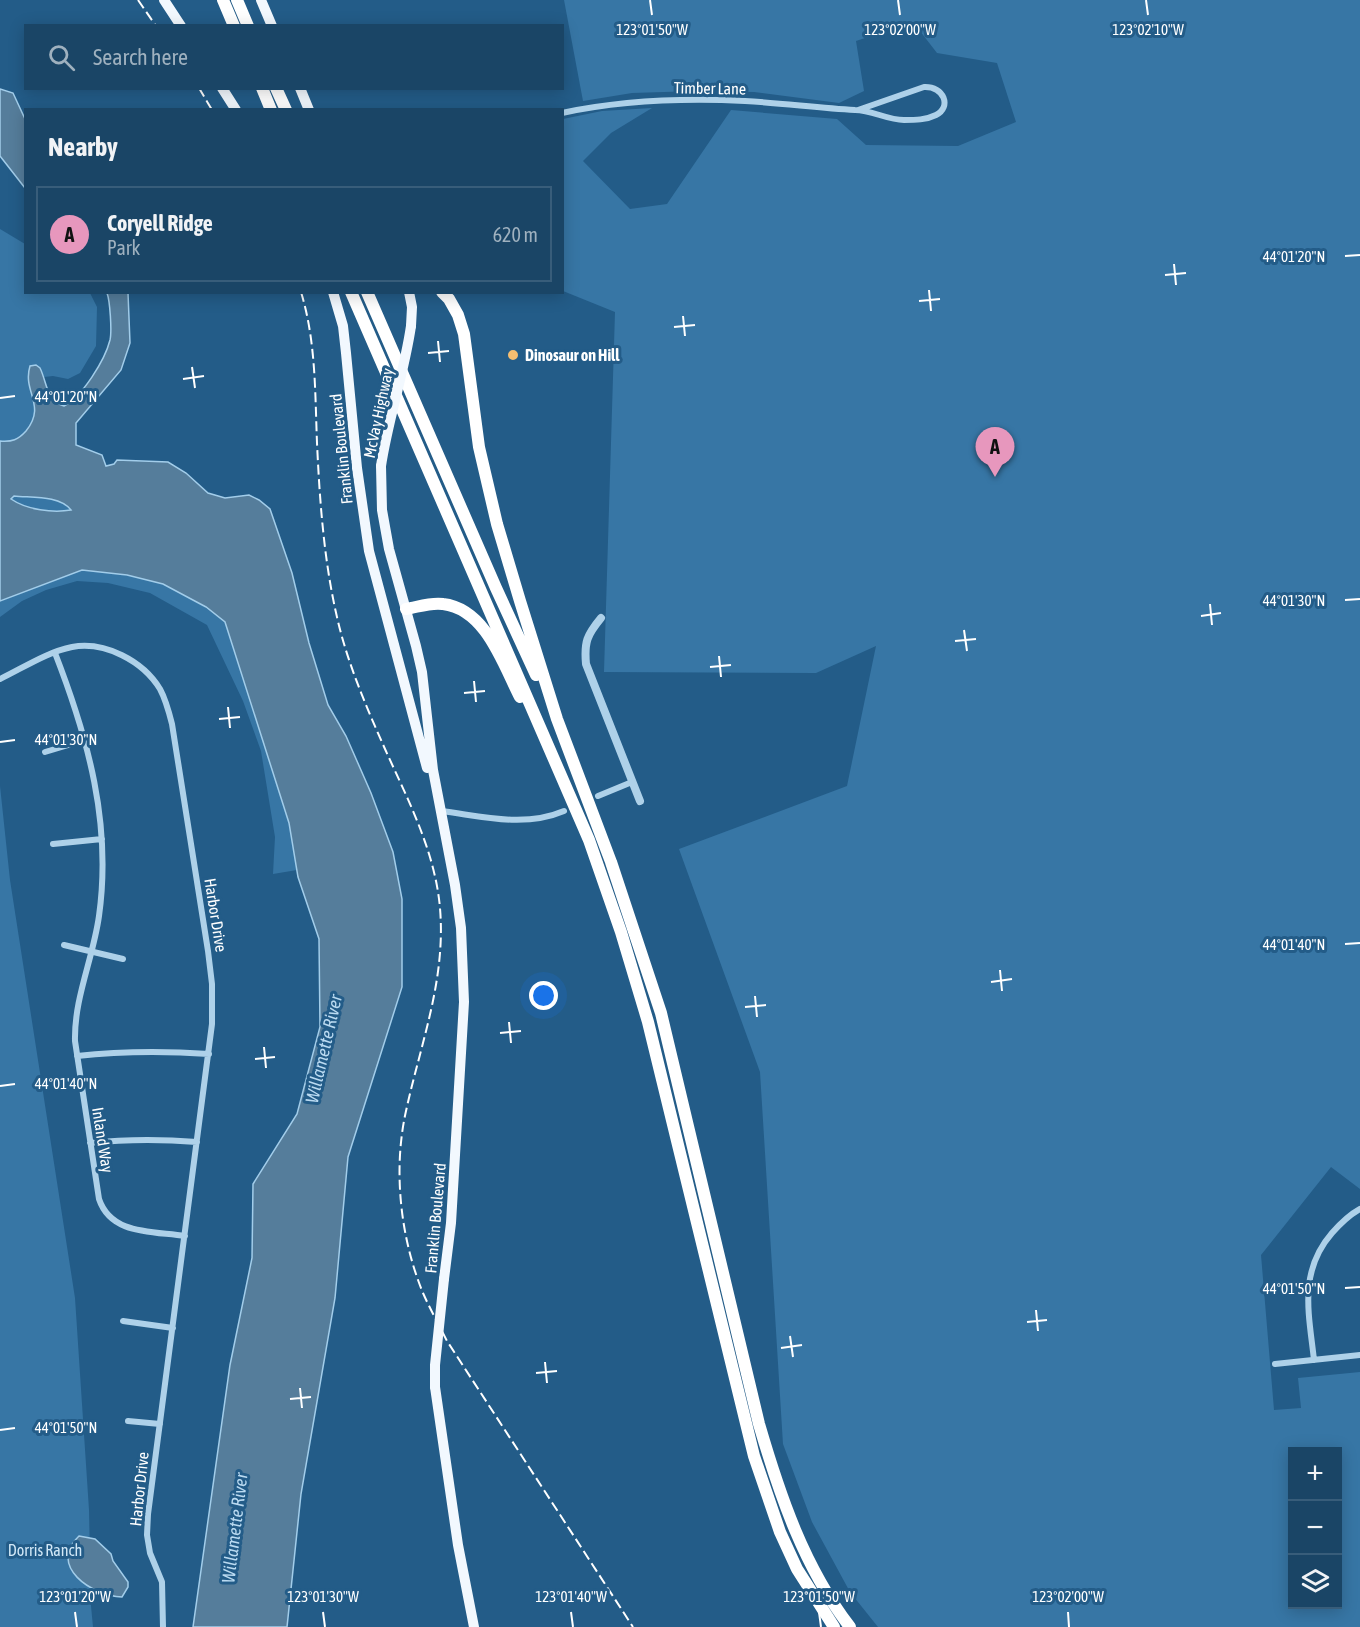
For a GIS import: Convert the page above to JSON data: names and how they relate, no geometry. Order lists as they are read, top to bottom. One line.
{"streets":{"main road":["McVay Highway","Franklin Boulevard"],"street":["Timber Lane","Harbor Drive","Inland Way"]},"crossings":[["McVay Highway","Franklin Boulevard"],["Harbor Drive","Inland Way"]],"water":["Willamette River"],"parks":["Dorris Ranch"],"places":["Dinosaur on Hill"],"page":{"search":"Search here","heading":"Nearby","list":[{"mark":"A","name":"Coryell Ridge","note":"Park","value":"620 m"}],"pins":"A","map_buttons":["+","−"]},"coordinates":["123°01'50\"W","123°02'00\"W","123°02'10\"W","44°01'20\"N","44°01'30\"N","44°01'40\"N","44°01'50\"N","123°01'20\"W","123°01'30\"W","123°01'40\"W"]}
